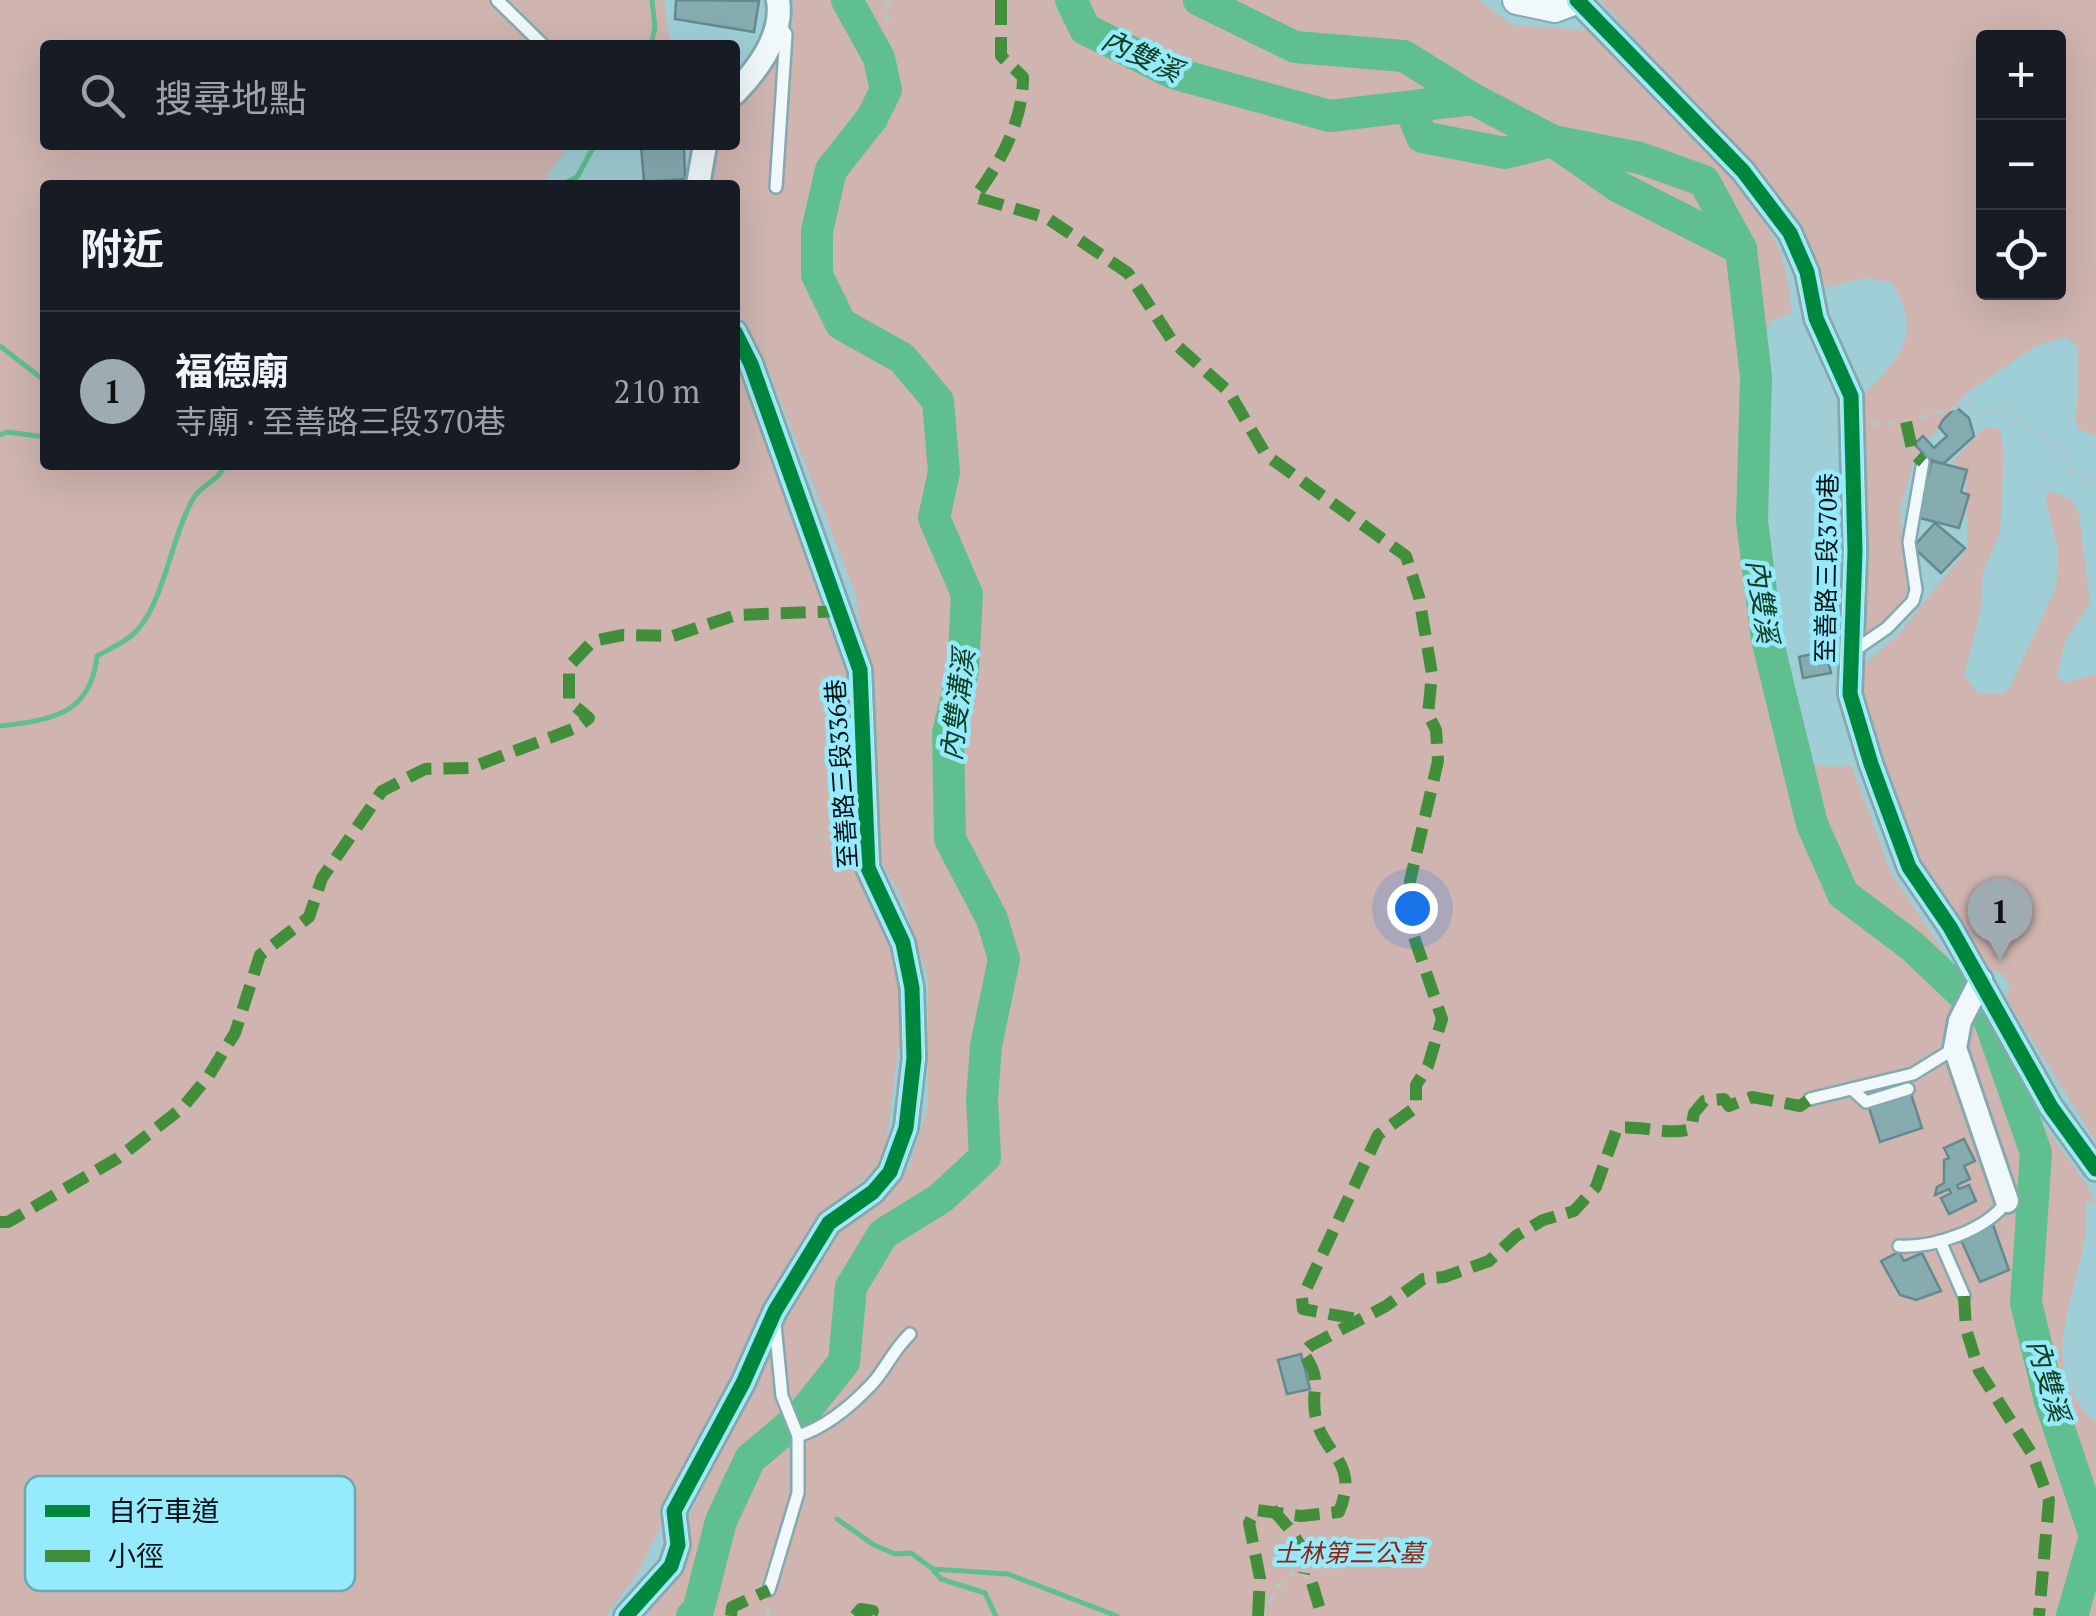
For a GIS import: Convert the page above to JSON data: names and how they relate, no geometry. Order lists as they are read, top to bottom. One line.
{"streets":{"street":["至善路三段370巷","至善路三段336巷"]},"water":["內雙溪","內雙溝溪"],"parks":["士林第三公墓"],"legend":["自行車道","小徑"],"page":{"map_buttons":["+","−"],"search":"搜尋地點","heading":"附近","list":[{"mark":"1","name":"福德廟","note":"寺廟 · 至善路三段370巷","value":"210 m"}],"pins":"1"}}
